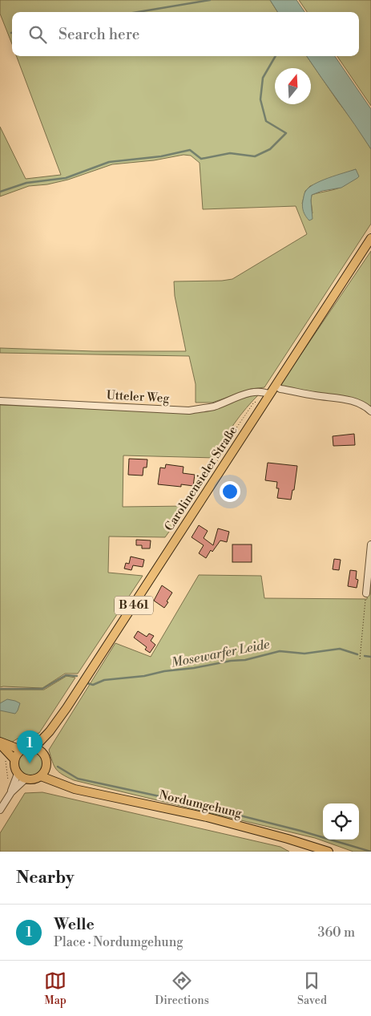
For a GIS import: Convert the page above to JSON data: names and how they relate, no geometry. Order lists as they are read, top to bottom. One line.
{"streets":{"main road":["Carolinensieler Straße","B 461","Nordumgehung"],"street":["Utteler Weg"]},"crossings":[["Utteler Weg","Carolinensieler Straße"],["Carolinensieler Straße","Nordumgehung"]],"water":["Mosewarfer Leide"],"north":"top","page":{"search":"Search here","pins":"1","heading":"Nearby","list":[{"mark":"1","name":"Welle","note":"Place · Nordumgehung","value":"360 m"}],"nav":["Map","Directions","Saved"]}}
